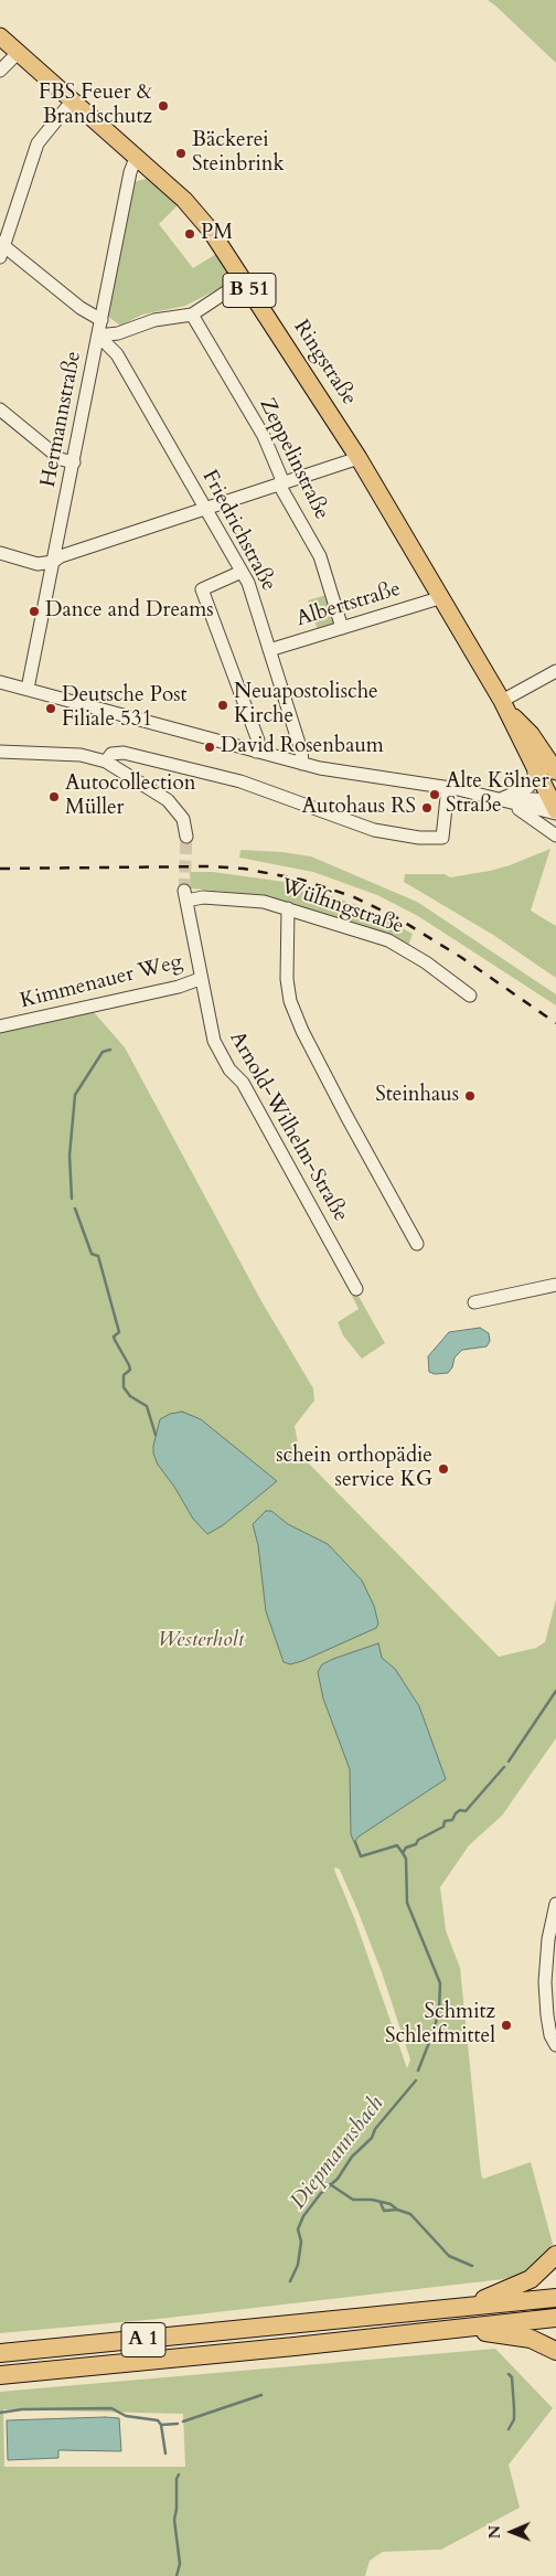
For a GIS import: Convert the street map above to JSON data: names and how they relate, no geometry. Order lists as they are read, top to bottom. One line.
{"streets":{"highway":["A 1"],"main road":["B 51","Ringstraße"],"street":["Hermannstraße","Zeppelinstraße","Friedrichstraße","Albertstraße","Wülfingstraße","Kimmenauer Weg","Arnold-Wilhelm-Straße"]},"crossings":[["Ringstraße","Hermannstraße"],["Ringstraße","Albertstraße"],["Hermannstraße","Friedrichstraße"],["Zeppelinstraße","Albertstraße"],["Friedrichstraße","Albertstraße"],["Wülfingstraße","Kimmenauer Weg"],["Kimmenauer Weg","Arnold-Wilhelm-Straße"]],"water":["Diepmannsbach"],"parks":["Westerholt"],"places":["FBS Feuer & Brandschutz","Bäckerei Steinbrink","PM","Dance and Dreams","Neuapostolische Kirche","Deutsche Post Filiale 531","David Rosenbaum","Alte Kölner Straße","Autocollection Müller","Autohaus RS","Steinhaus","schein orthopädie service KG","Schmitz Schleifmittel"],"north":"left"}
